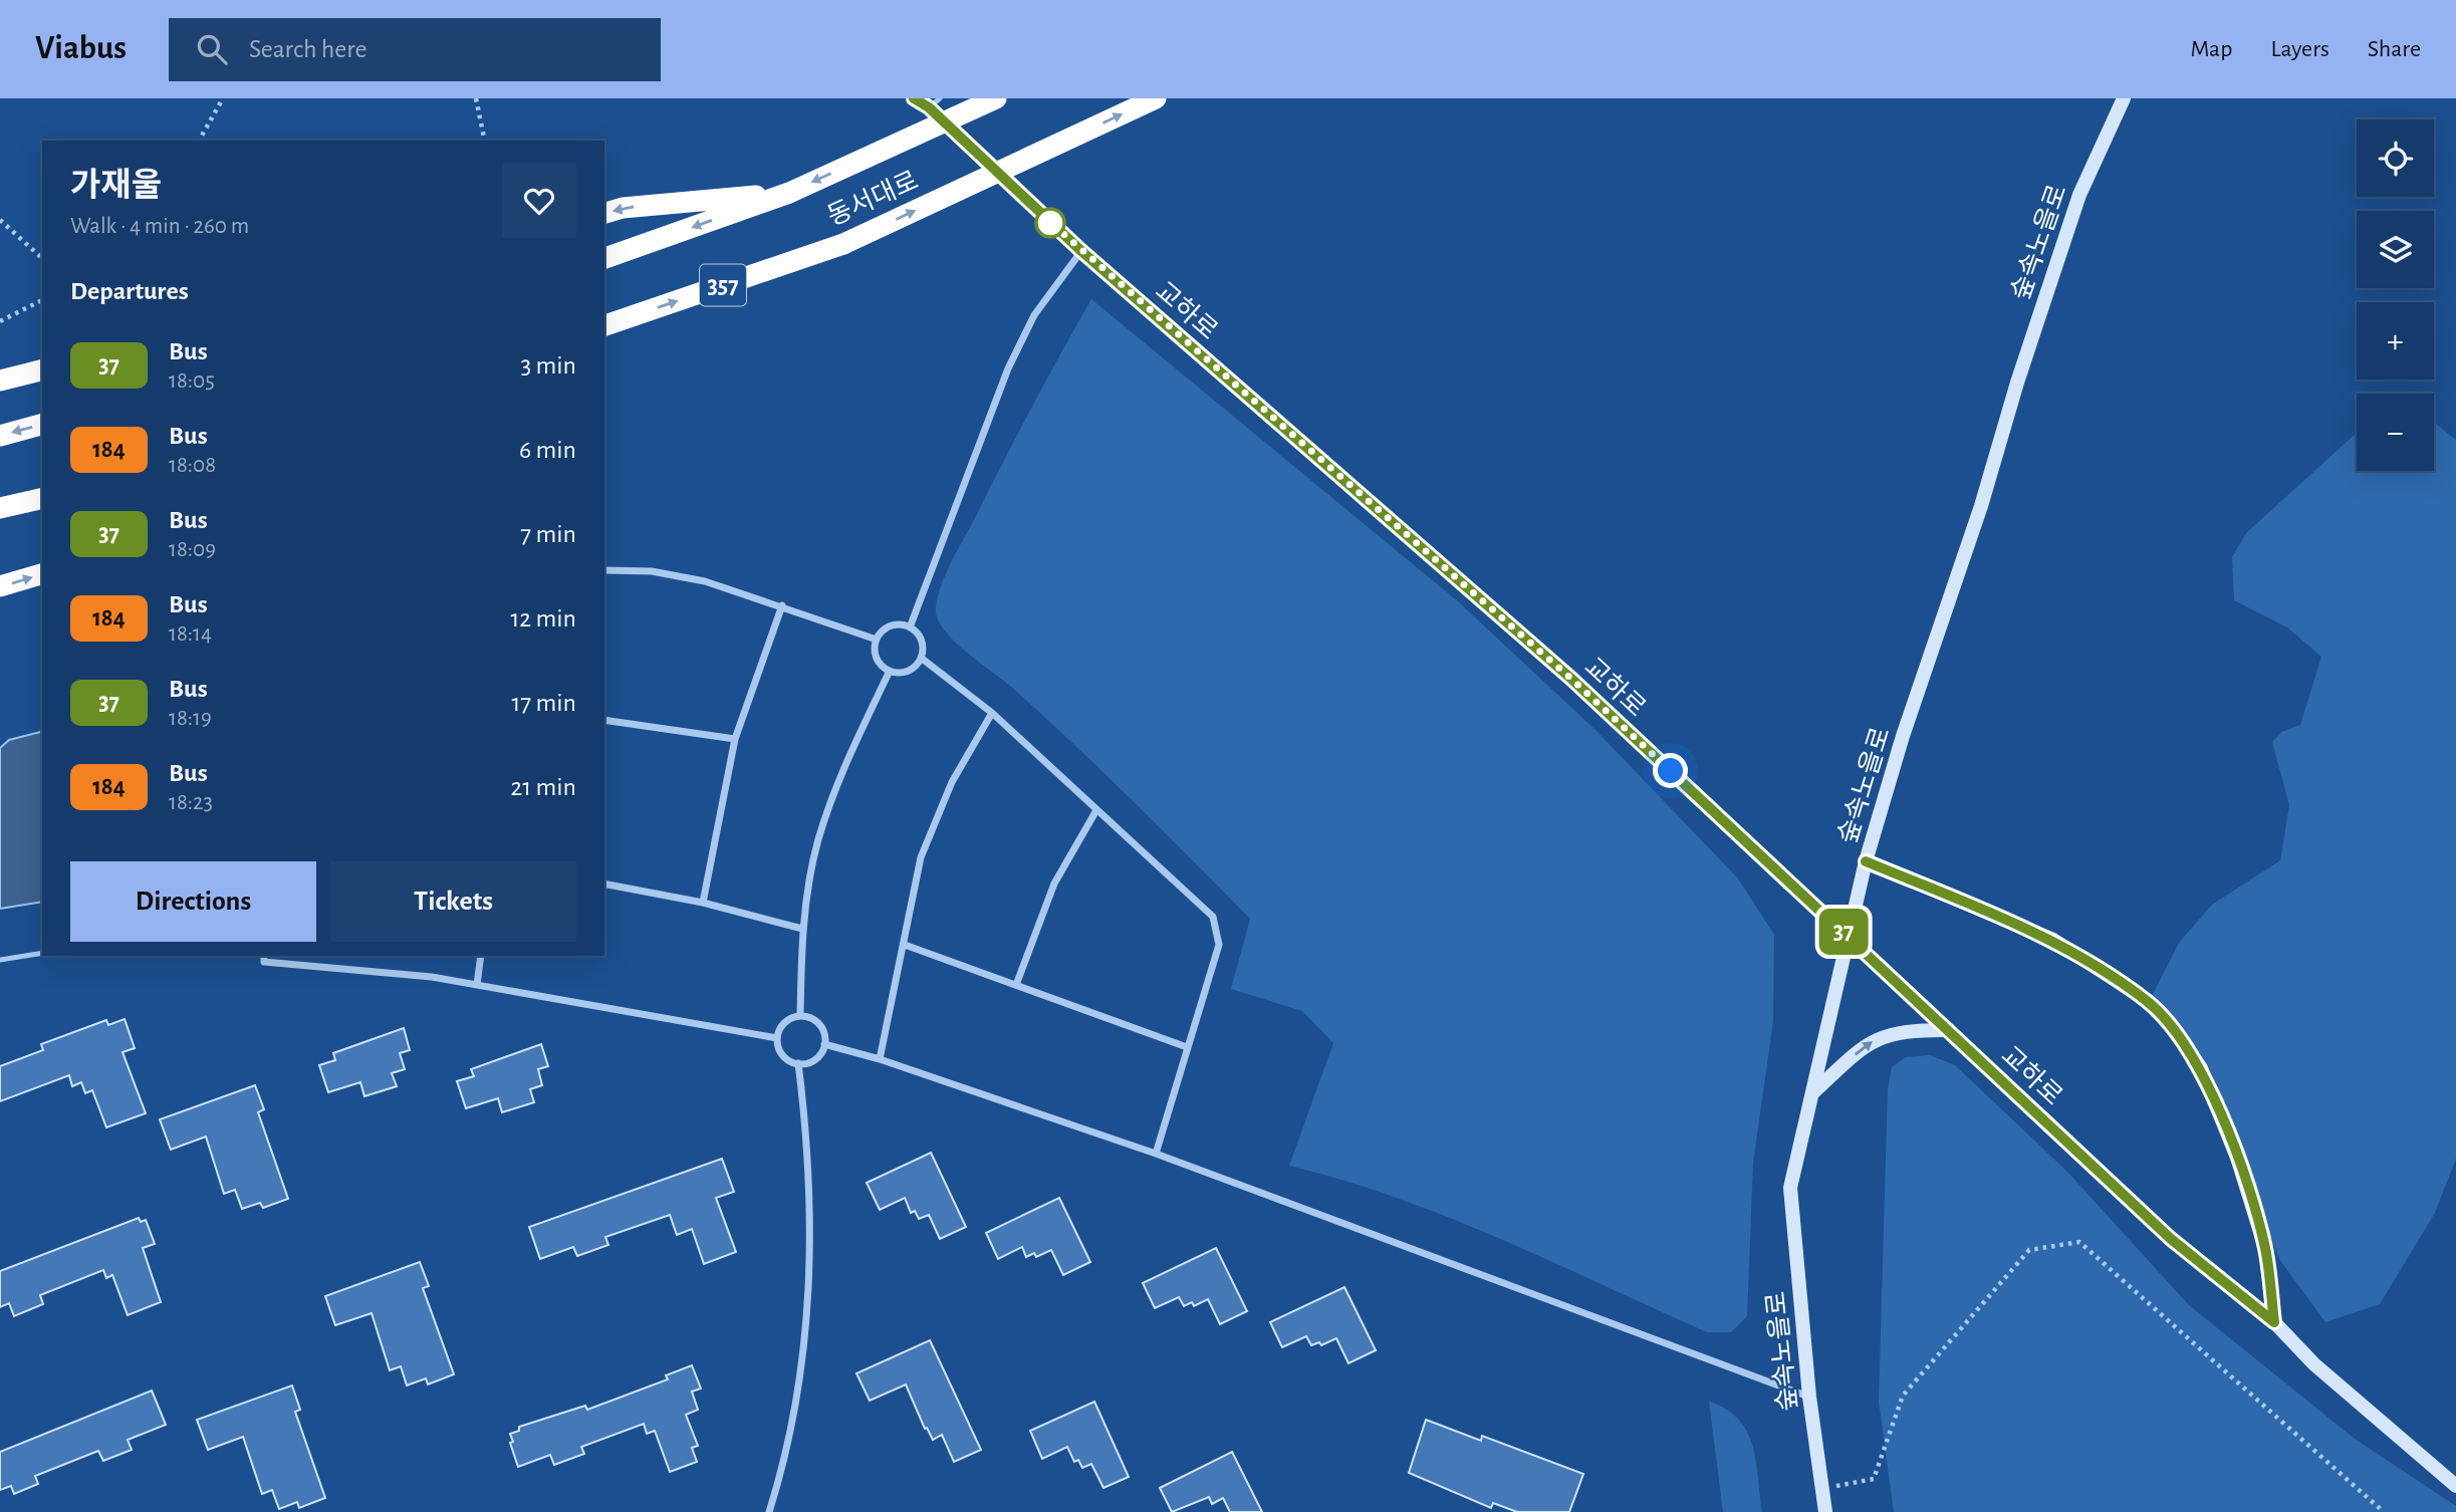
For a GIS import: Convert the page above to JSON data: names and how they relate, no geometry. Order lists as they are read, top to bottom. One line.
{"streets":{"highway":["동서대로","357"],"street":["숲속노을로","교하로"]},"crossings":[["숲속노을로","교하로"]],"lines":["bus line 37"],"page":{"header":"Viabus","search":"Search here","nav":["Map","Layers","Share"],"on_map":"37","map_buttons":["+","−"],"heading":[["가재울","Walk · 4 min · 260 m"],"Departures"],"list":[{"mark":"37","name":"Bus","note":"18:05","value":"3 min"},{"mark":"184","name":"Bus","note":"18:08","value":"6 min"},{"mark":"37","name":"Bus","note":"18:09","value":"7 min"},{"mark":"184","name":"Bus","note":"18:14","value":"12 min"},{"mark":"37","name":"Bus","note":"18:19","value":"17 min"},{"mark":"184","name":"Bus","note":"18:23","value":"21 min"}],"buttons":["Directions","Tickets"]}}
